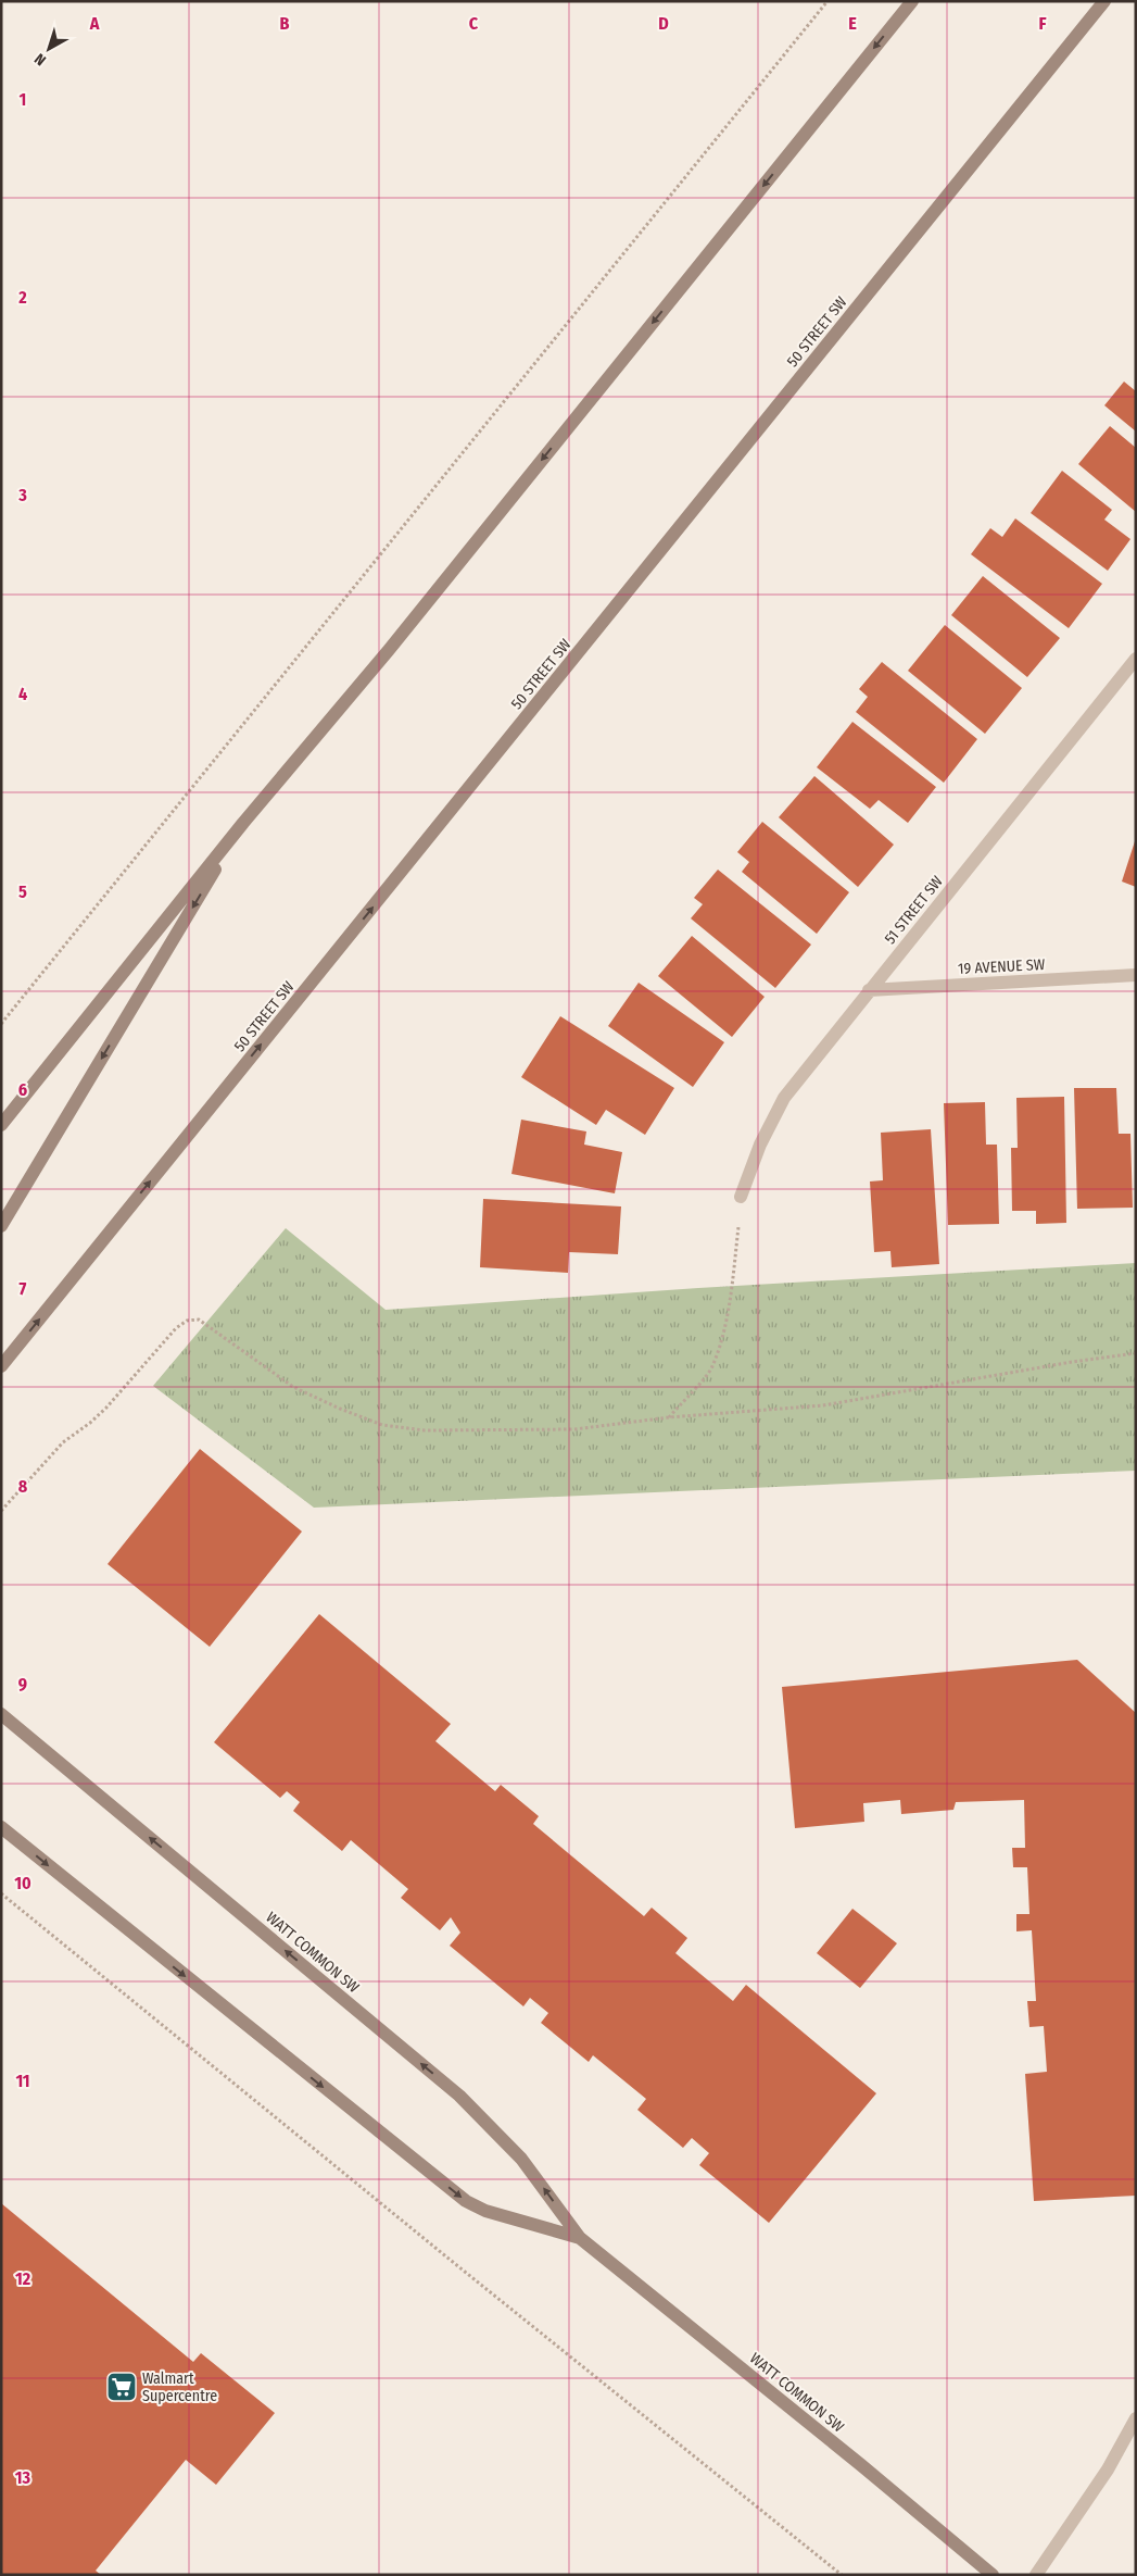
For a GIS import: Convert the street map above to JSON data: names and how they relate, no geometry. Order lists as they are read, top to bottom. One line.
{"streets":{"main road":["50 STREET SW","WATT COMMON SW"],"street":["51 STREET SW","19 AVENUE SW"]},"crossings":[["51 STREET SW","19 AVENUE SW"]],"one_way":["50 STREET SW"],"places":{"supermarket":["Walmart Supercentre"]},"north":"bottom left","grid":{"columns":["A","B","C","D","E","F"],"rows":["1","2","3","4","5","6","7","8","9","10","11","12","13"]}}
